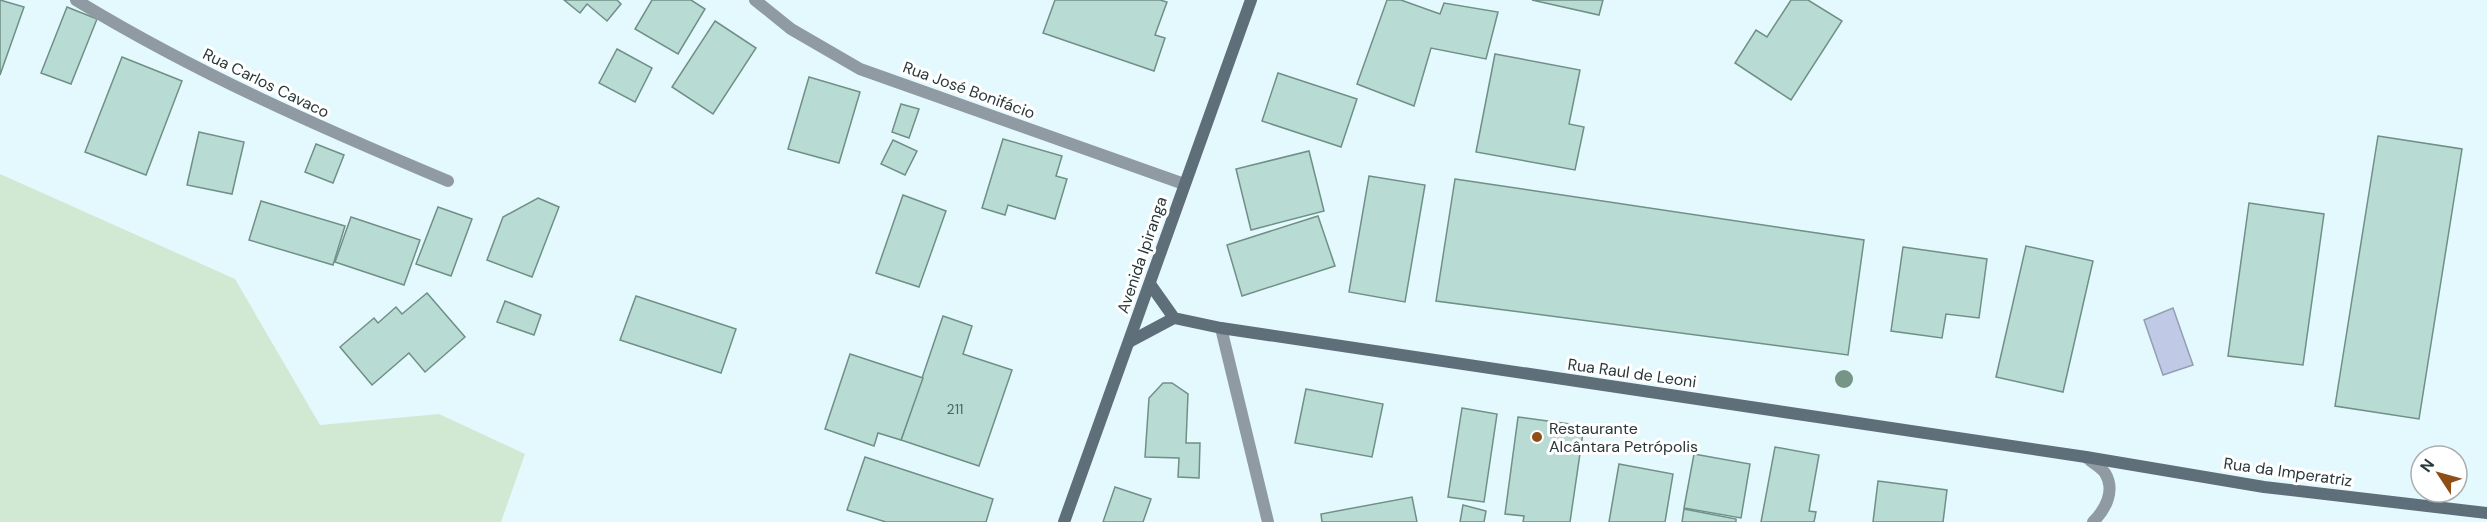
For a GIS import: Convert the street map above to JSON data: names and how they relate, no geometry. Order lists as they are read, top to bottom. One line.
{"streets":{"main road":["Avenida Ipiranga","Rua Raul de Leoni","Rua da Imperatriz"],"street":["Rua Carlos Cavaco","Rua José Bonifácio"]},"crossings":[["Rua José Bonifácio","Avenida Ipiranga"],["Rua Raul de Leoni","Rua da Imperatriz"]],"places":["Restaurante Alcântara Petrópolis"],"house_numbers":["211"],"north":"top left"}
